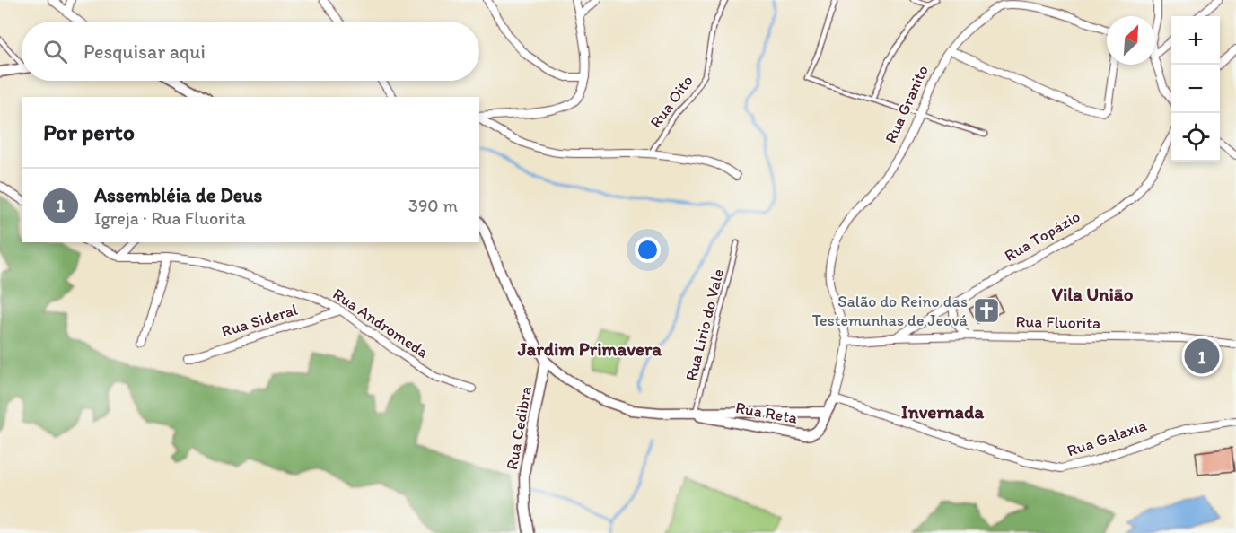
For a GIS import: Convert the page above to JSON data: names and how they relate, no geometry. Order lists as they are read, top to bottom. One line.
{"streets":{"street":["Rua Granito","Rua Topázio","Rua Sideral","Rua Fluorita","Rua Andromeda","Rua Reta","Rua Cedibra","Rua Galaxia"],"lane":["Rua Oito","Rua Lirio do Vale"]},"crossings":[["Rua Granito","Rua Fluorita"],["Rua Granito","Rua Reta"],["Rua Granito","Rua Galaxia"],["Rua Topázio","Rua Fluorita"],["Rua Sideral","Rua Andromeda"],["Rua Lirio do Vale","Rua Reta"],["Rua Reta","Rua Cedibra"],["Rua Reta","Rua Galaxia"]],"districts":["Vila União","Jardim Primavera","Invernada"],"places":{"church":["Salão do Reino das Testemunhas de Jeová"]},"north":"top right","page":{"map_buttons":["+","−"],"search":"Pesquisar aqui","heading":"Por perto","list":[{"mark":"1","name":"Assembléia de Deus","note":"Igreja · Rua Fluorita","value":"390 m"}],"pins":"1"}}
